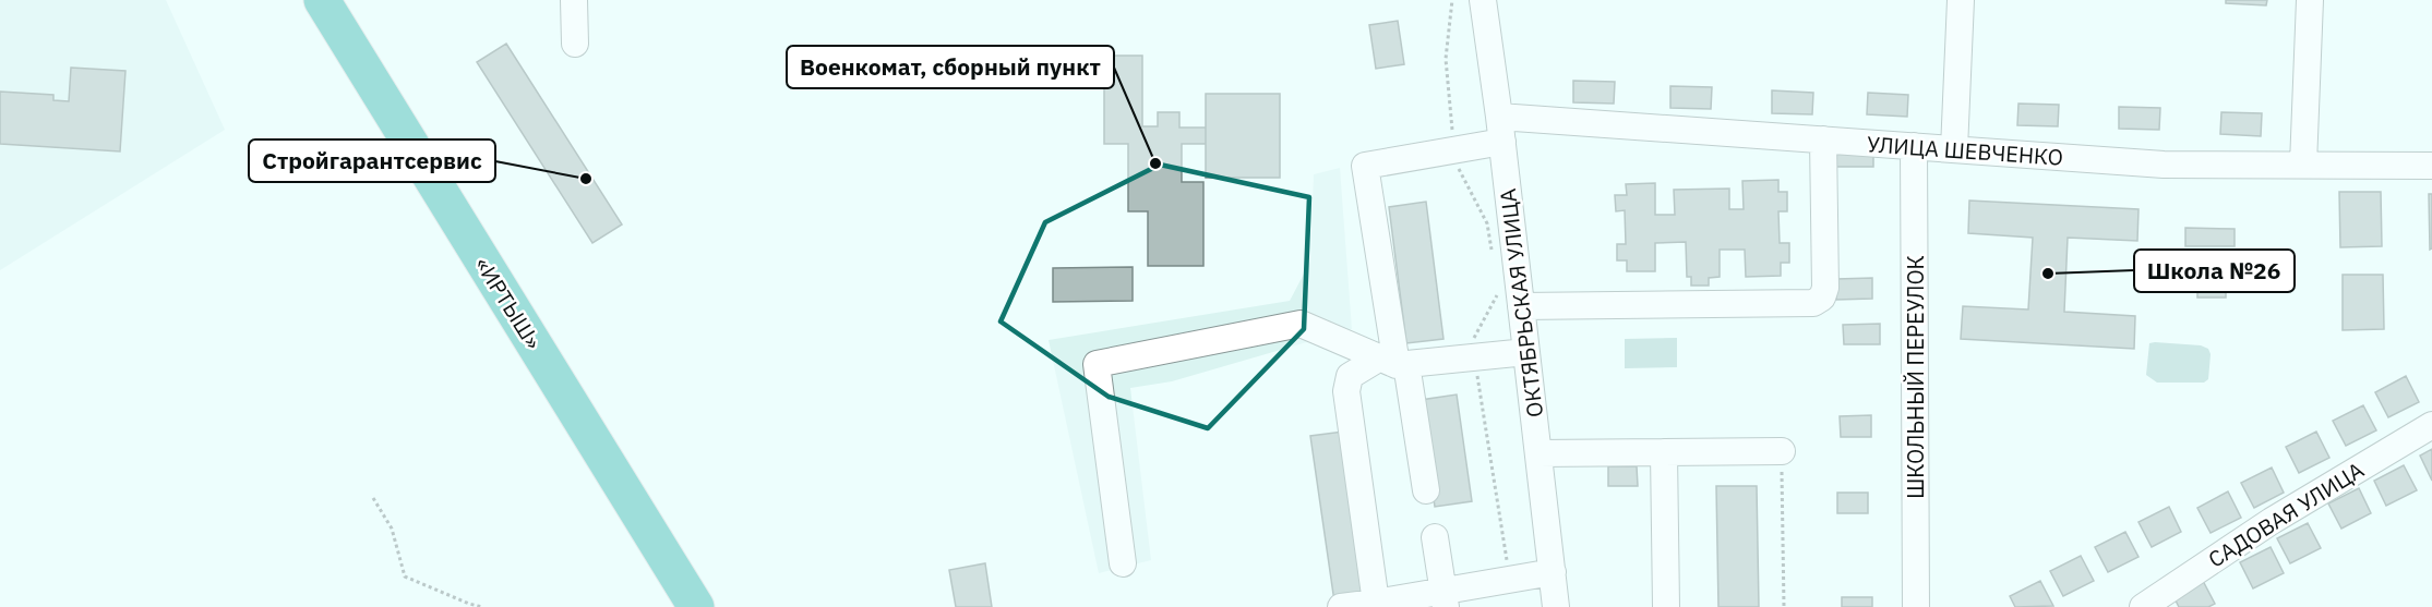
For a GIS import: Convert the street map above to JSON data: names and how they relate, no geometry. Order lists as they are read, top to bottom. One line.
{"streets":{"highway":["«ИРТЫШ»"],"street":["УЛИЦА ШЕВЧЕНКО","ОКТЯБРЬСКАЯ УЛИЦА","ШКОЛЬНЫЙ ПЕРЕУЛОК","САДОВАЯ УЛИЦА"]},"crossings":[["УЛИЦА ШЕВЧЕНКО","ОКТЯБРЬСКАЯ УЛИЦА"],["УЛИЦА ШЕВЧЕНКО","ШКОЛЬНЫЙ ПЕРЕУЛОК"]],"places":["Военкомат, сборный пункт","Стройгарантсервис","Школа №26"]}
